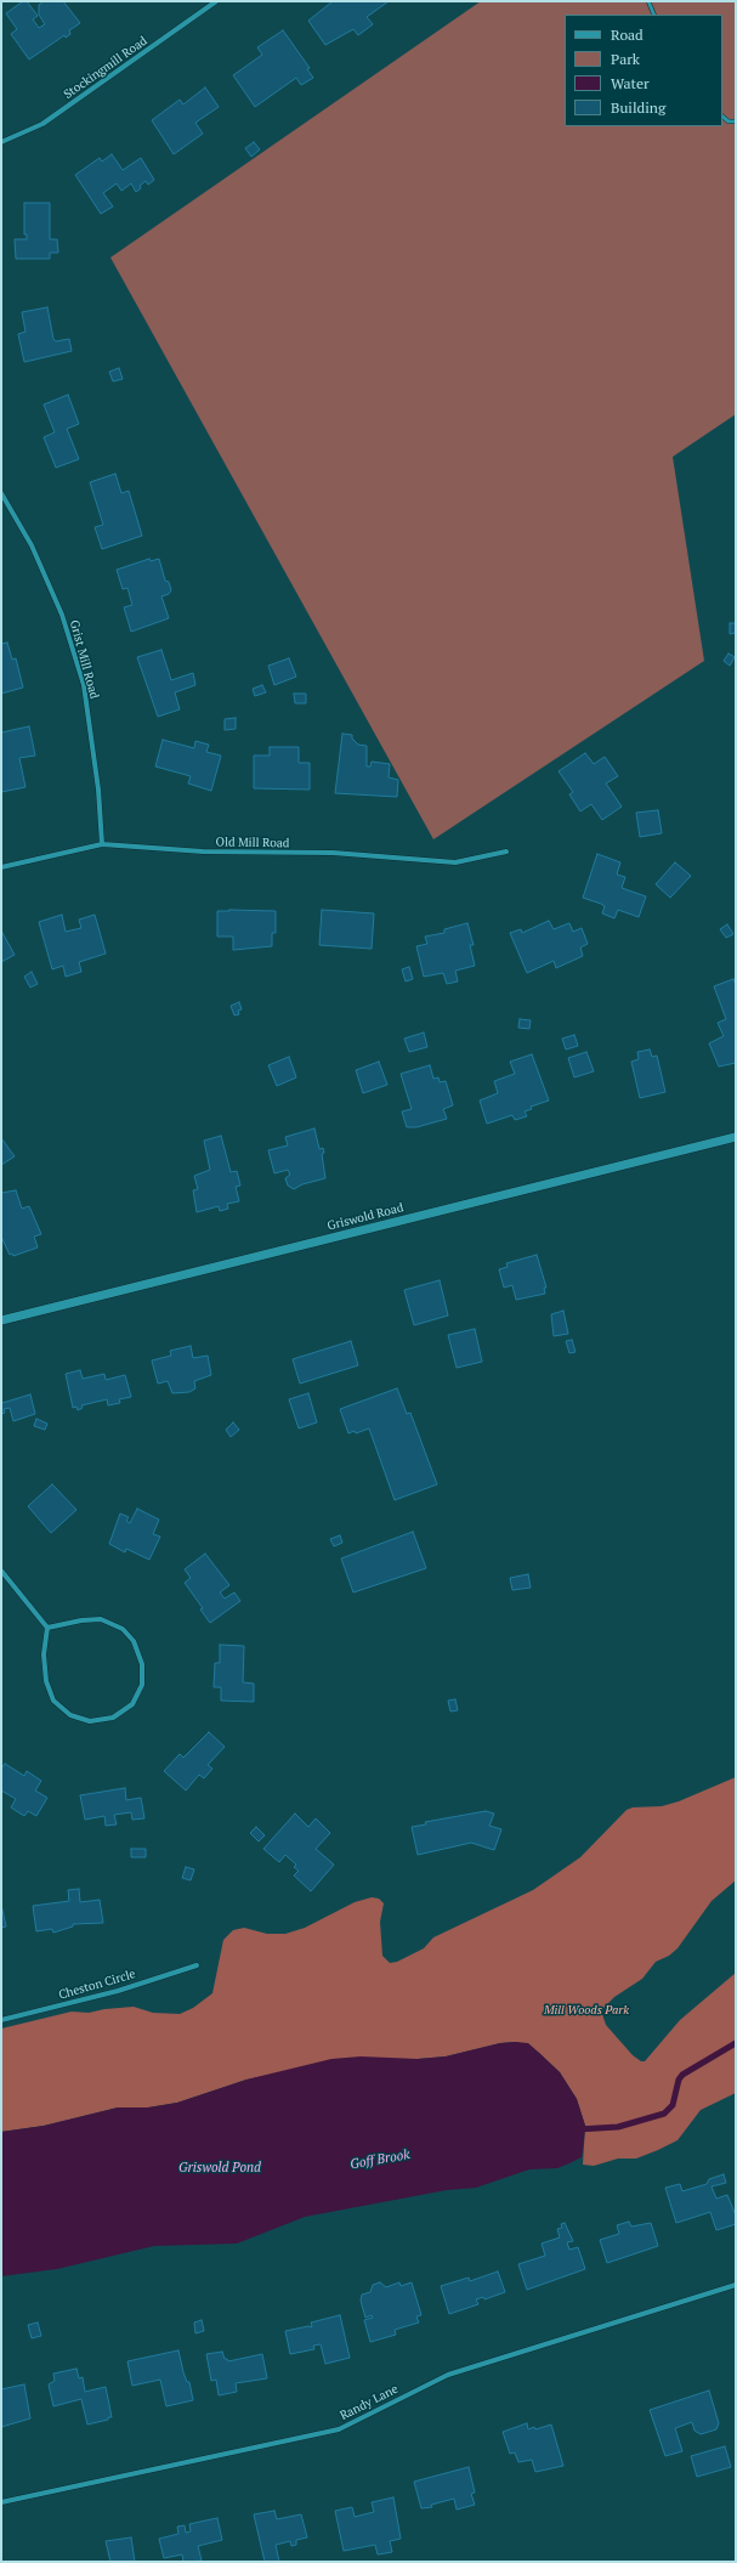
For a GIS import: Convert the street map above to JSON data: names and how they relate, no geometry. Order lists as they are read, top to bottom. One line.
{"streets":{"street":["Stockingmill Road","Grist Mill Road","Old Mill Road","Griswold Road","Cheston Circle","Randy Lane"]},"crossings":[["Grist Mill Road","Old Mill Road"]],"water":["Goff Brook","Griswold Pond"],"parks":["Mill Woods Park"],"legend":["Road","Park","Water","Building"]}
